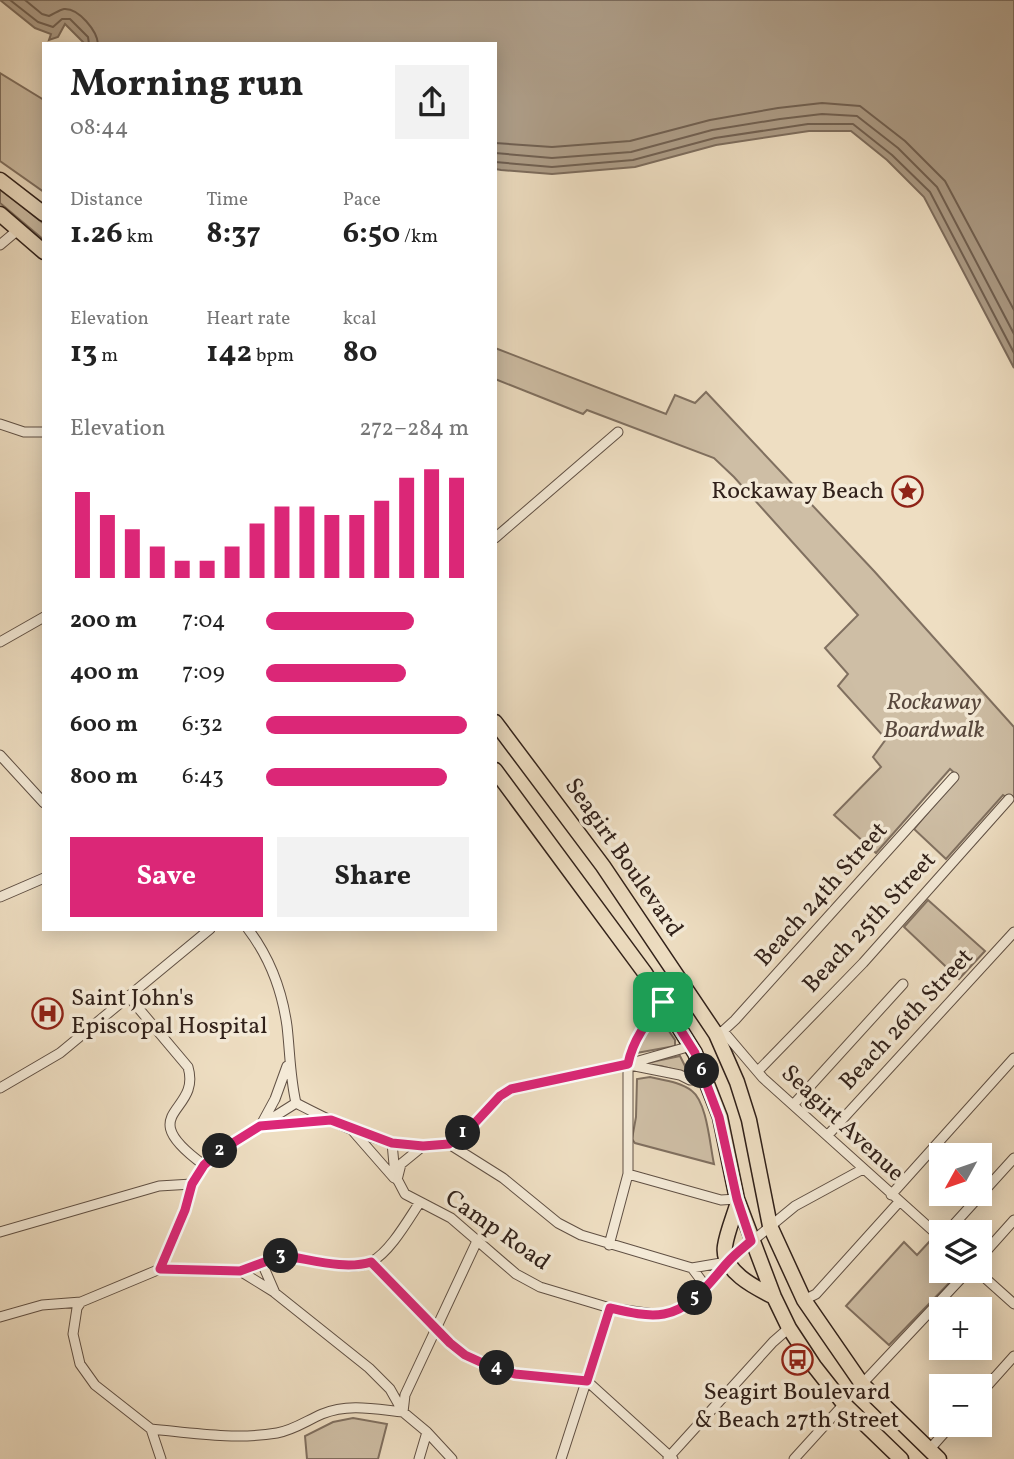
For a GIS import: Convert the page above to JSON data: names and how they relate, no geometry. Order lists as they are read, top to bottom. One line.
{"streets":{"main road":["Seagirt Boulevard"],"street":["Beach 24th Street","Beach 25th Street","Beach 26th Street","Seagirt Avenue","Camp Road"]},"crossings":[["Seagirt Boulevard","Beach 24th Street"],["Seagirt Boulevard","Seagirt Avenue"],["Seagirt Boulevard","Camp Road"],["Beach 24th Street","Seagirt Avenue"],["Beach 25th Street","Seagirt Avenue"],["Beach 26th Street","Seagirt Avenue"],["Seagirt Avenue","Camp Road"]],"parks":["Rockaway Boardwalk"],"places":{"place":["Rockaway Beach"],"hospital":["Saint John's Episcopal Hospital"],"bus stop":["Seagirt Boulevard & Beach 27th Street"]},"north":"bottom left","page":{"heading":["Morning run","08:44"],"stats":[["Distance","1.26 km"],["Time","8:37"],["Pace","6:50 /km"],["Elevation","13 m"],["Heart rate","142 bpm"],["kcal","80"]],"chart":["Elevation","272–284 m"],"list":[{"name":"200 m","note":"7:04"},{"name":"400 m","note":"7:09"},{"name":"600 m","note":"6:32"},{"name":"800 m","note":"6:43"}],"buttons":["Save","Share"],"pins":["6","1","2","3","5","4"],"map_buttons":["+","−"]}}
